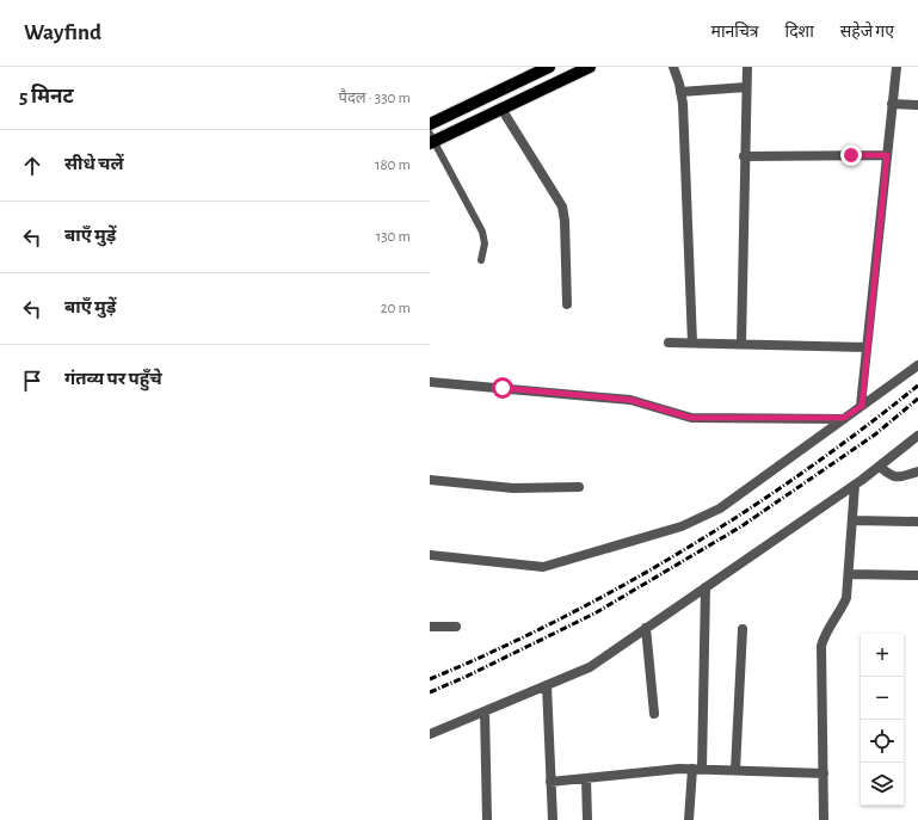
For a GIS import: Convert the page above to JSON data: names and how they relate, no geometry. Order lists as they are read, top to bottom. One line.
{"page":{"header":"Wayfind","nav":["मानचित्र","दिशा","सहेजे गए"],"heading":["5 मिनट","पैदल · 330 m"],"list":[["सीधे चलें","180 m"],["बाएँ मुड़ें","130 m"],["बाएँ मुड़ें","20 m"],"गंतव्य पर पहुँचे"],"map_buttons":["+","−"]}}
